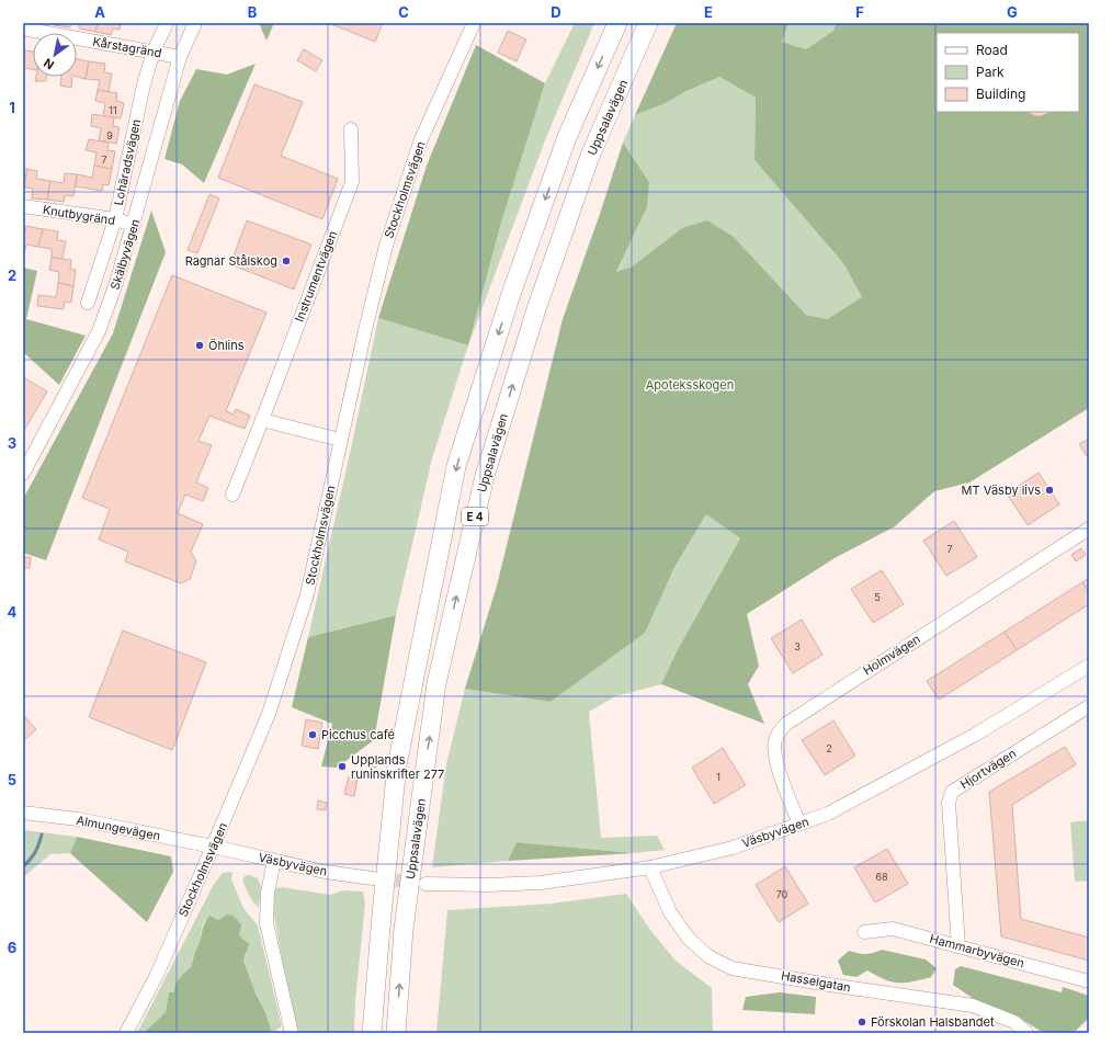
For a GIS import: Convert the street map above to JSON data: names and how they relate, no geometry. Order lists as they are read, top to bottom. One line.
{"streets":{"highway":["Uppsalavägen","E 4"],"street":["Kårstagränd","Lohäradsvägen","Stockholmsvägen","Knutbygränd","Skälbyvägen","Instrumentvägen","Holmvägen","Hjortvägen","Almungevägen","Väsbyvägen","Hammarbyvägen","Hasselgatan"]},"crossings":[["Kårstagränd","Lohäradsvägen"],["Kårstagränd","Skälbyvägen"],["Lohäradsvägen","Knutbygränd"],["Stockholmsvägen","Almungevägen"],["Stockholmsvägen","Väsbyvägen"],["Knutbygränd","Skälbyvägen"],["Holmvägen","Väsbyvägen"],["Hjortvägen","Hammarbyvägen"],["Almungevägen","Väsbyvägen"],["Väsbyvägen","Hasselgatan"]],"parks":["Apoteksskogen"],"places":["Ragnar Stålskog","Öhlins","MT Väsby livs","Picchus café","Upplands runinskrifter 277","Förskolan Halsbandet"],"house_numbers":["11","9","7","7","5","3","2","1","68","70"],"legend":["Road","Park","Building"],"north":"bottom left","grid":{"columns":["A","B","C","D","E","F","G"],"rows":["1","2","3","4","5","6"]}}
